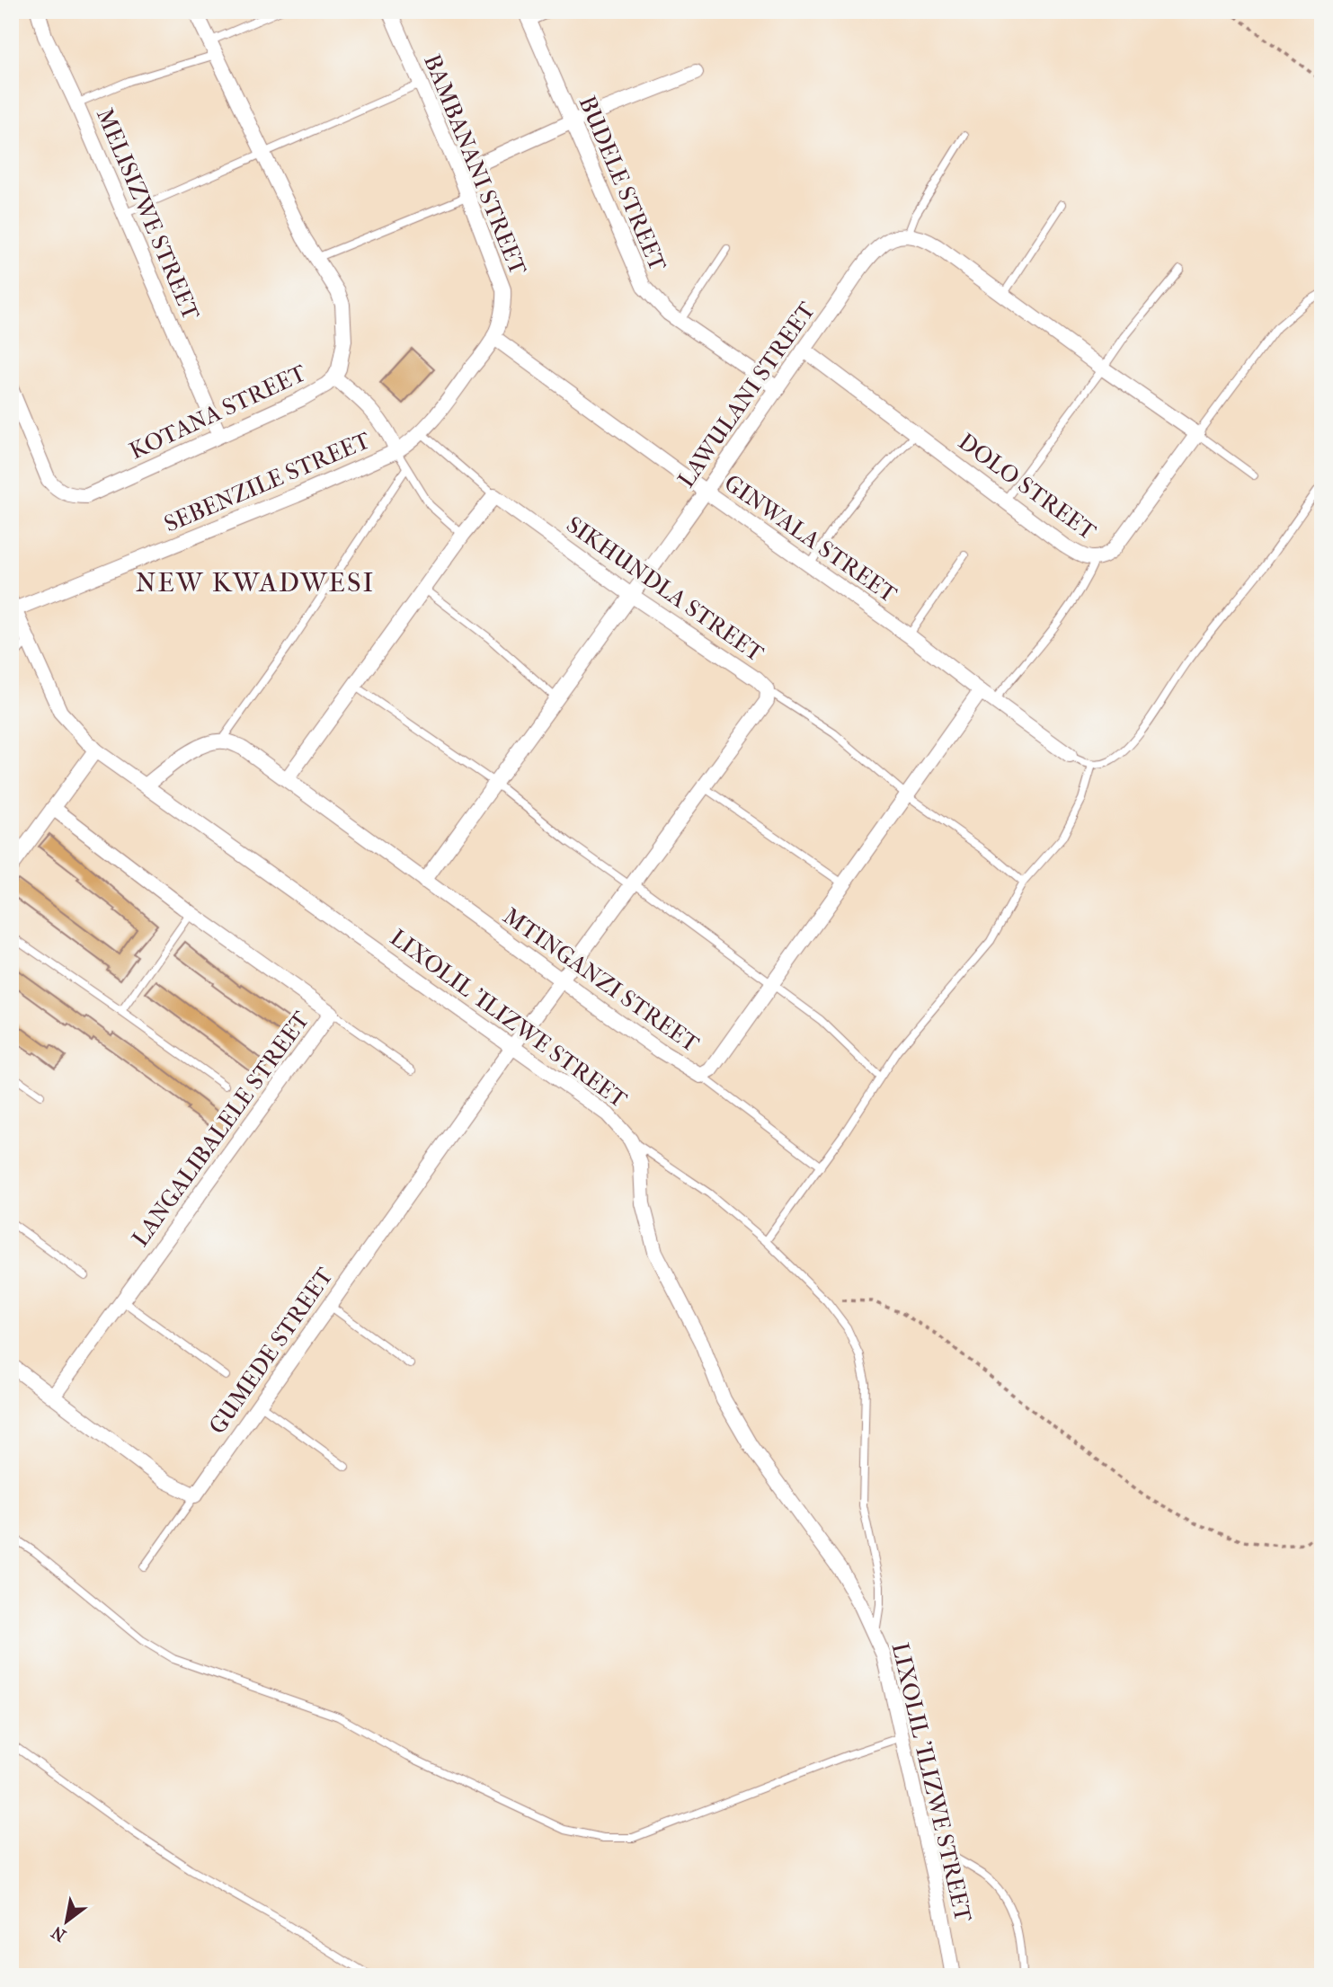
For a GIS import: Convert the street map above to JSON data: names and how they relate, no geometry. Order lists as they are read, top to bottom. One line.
{"streets":{"street":["BAMBANANI STREET","BUDELE STREET","MELISIZWE STREET","LAWULANI STREET","KOTANA STREET","SEBENZILE STREET","DOLO STREET","GINWALA STREET","SIKHUNDLA STREET","MTINGANZI STREET","LIXOLIL 'ILIZWE STREET","LANGALIBALELE STREET","GUMEDE STREET"]},"crossings":[["BAMBANANI STREET","SEBENZILE STREET"],["BAMBANANI STREET","GINWALA STREET"],["BUDELE STREET","LAWULANI STREET"],["MELISIZWE STREET","KOTANA STREET"],["LAWULANI STREET","DOLO STREET"],["LAWULANI STREET","GINWALA STREET"],["LAWULANI STREET","SIKHUNDLA STREET"],["LAWULANI STREET","MTINGANZI STREET"],["SEBENZILE STREET","GINWALA STREET"],["SEBENZILE STREET","LIXOLIL 'ILIZWE STREET"],["GINWALA STREET","MTINGANZI STREET"],["SIKHUNDLA STREET","MTINGANZI STREET"],["SIKHUNDLA STREET","LIXOLIL 'ILIZWE STREET"],["SIKHUNDLA STREET","GUMEDE STREET"],["LIXOLIL 'ILIZWE STREET","GUMEDE STREET"]],"districts":["NEW KWADWESI"],"north":"bottom left"}
